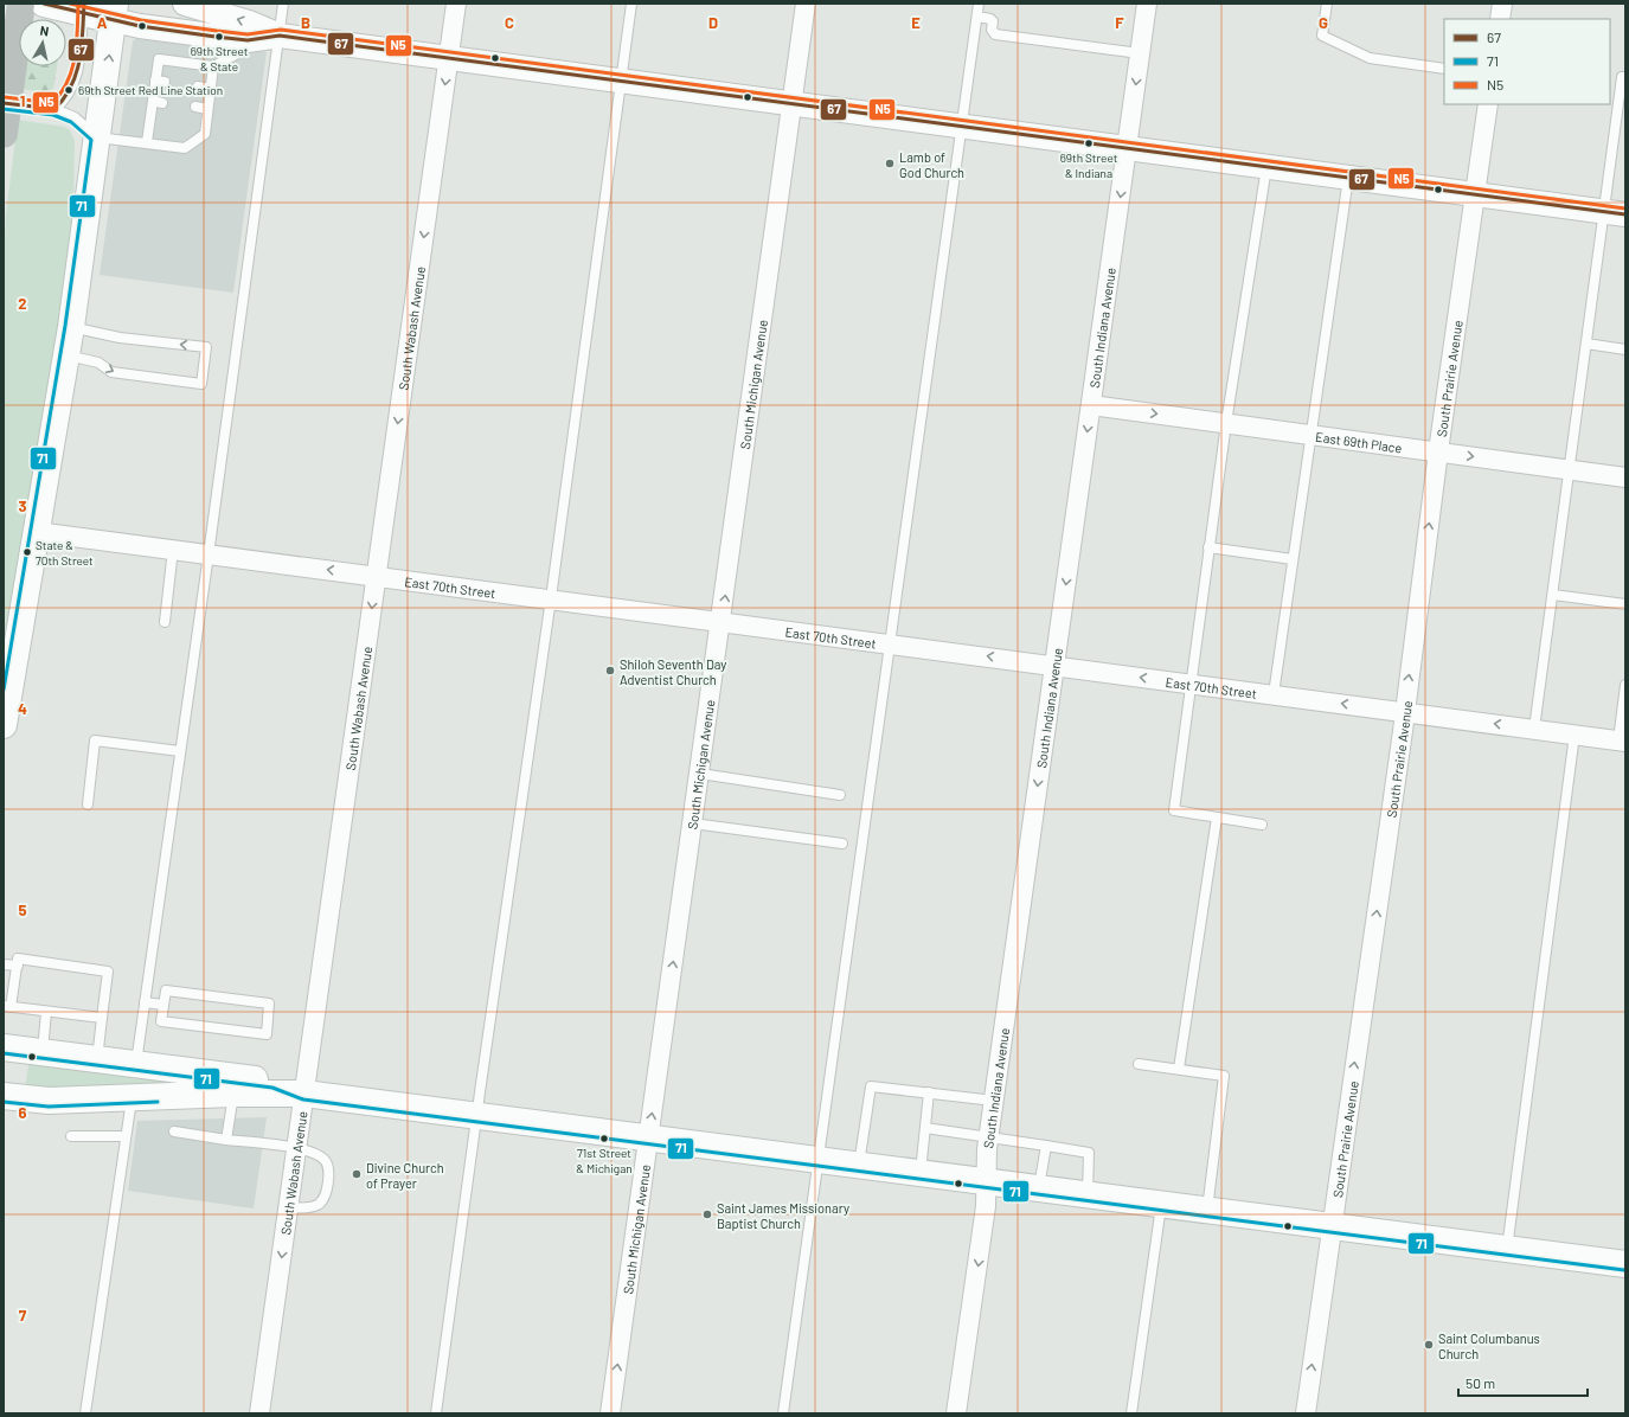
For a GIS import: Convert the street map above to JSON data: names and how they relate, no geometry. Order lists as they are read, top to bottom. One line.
{"streets":{"street":["South Wabash Avenue","South Indiana Avenue","South Prairie Avenue","South Michigan Avenue","East 69th Place","East 70th Street"]},"crossings":[["South Wabash Avenue","East 70th Street"],["South Indiana Avenue","East 69th Place"],["South Indiana Avenue","East 70th Street"],["South Prairie Avenue","East 69th Place"],["South Prairie Avenue","East 70th Street"],["South Michigan Avenue","East 70th Street"]],"one_way":["South Wabash Avenue","South Indiana Avenue","South Prairie Avenue","South Michigan Avenue","East 69th Place","East 70th Street"],"places":["69th Street & State","69th Street Red Line Station","69th Street & Indiana","Lamb of God Church","State & 70th Street","Shiloh Seventh Day Adventist Church","71st Street & Michigan","Divine Church of Prayer","Saint James Missionary Baptist Church","Saint Columbanus Church"],"lines":["transit line 67","transit line N5","transit line 71"],"legend":["67","71","N5"],"scale_bar":"50 m","north":"top","grid":{"columns":["A","B","C","D","E","F","G"],"rows":["1","2","3","4","5","6","7"]}}
